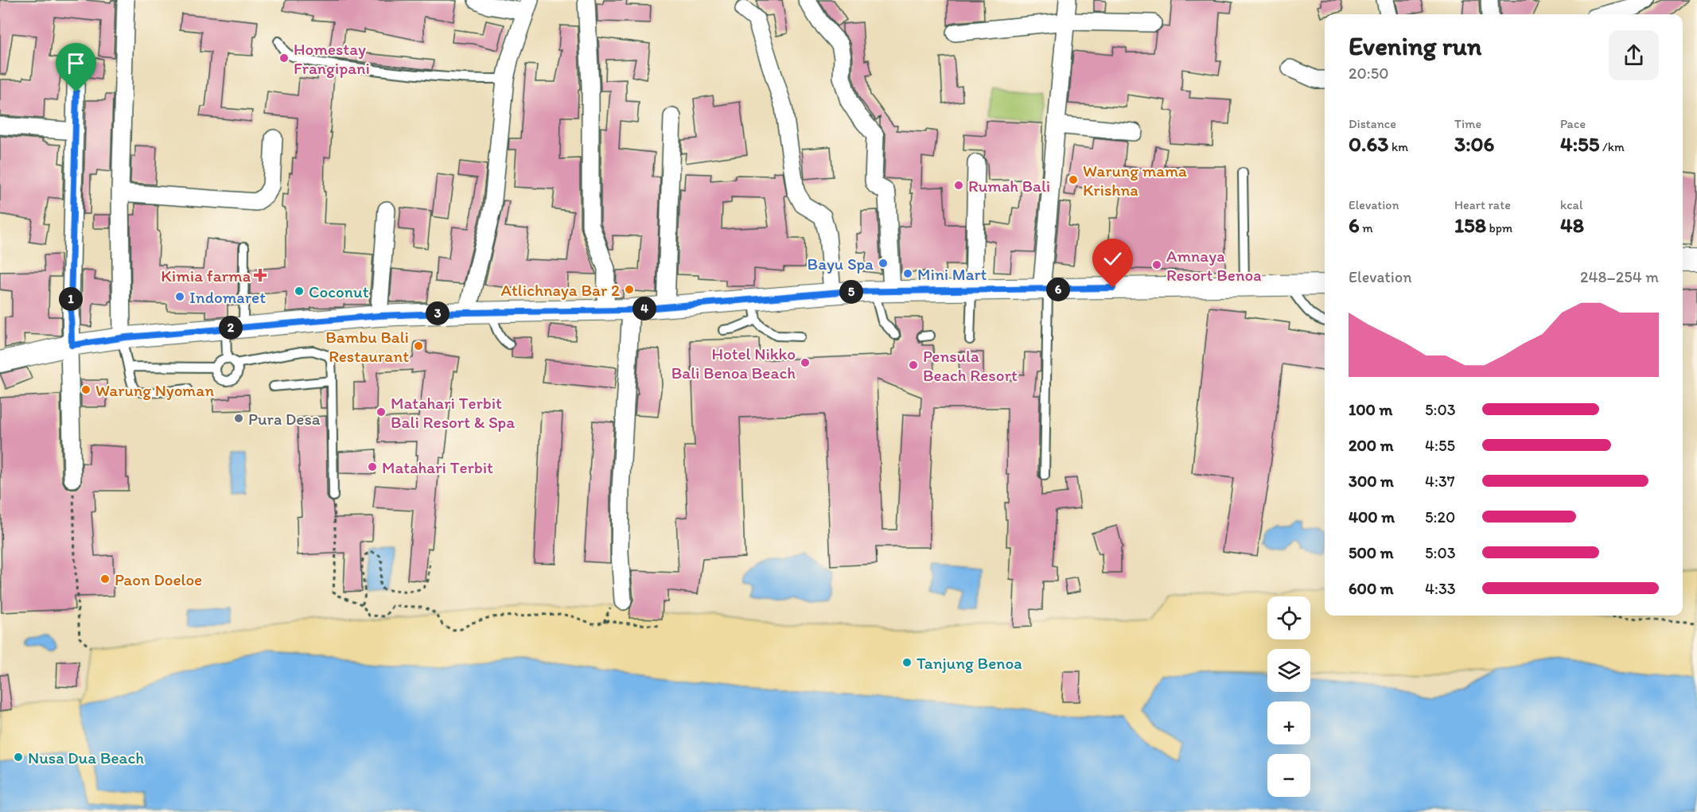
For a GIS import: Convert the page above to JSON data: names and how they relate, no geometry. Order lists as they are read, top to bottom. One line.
{"places":{"other":["Homestay Frangipani","Warung mama Krishna","Rumah Bali","Bayu Spa","Amnaya Resort Benoa","Mini Mart","Atlichnaya Bar 2","Coconut","Indomaret","Bambu Bali Restaurant","Hotel Nikko Bali Benoa Beach","Pensula Beach Resort","Warung Nyoman","Matahari Terbit Bali Resort & Spa","Pura Desa","Matahari Terbit","Paon Doeloe","Tanjung Benoa","Nusa Dua Beach"],"health":["Kimia farma"]},"page":{"heading":["Evening run","20:50"],"stats":[["Distance","0.63 km"],["Time","3:06"],["Pace","4:55 /km"],["Elevation","6 m"],["Heart rate","158 bpm"],["kcal","48"]],"chart":["Elevation","248–254 m"],"pins":["6","5","1","4","3","2"],"list":[{"name":"100 m","note":"5:03"},{"name":"200 m","note":"4:55"},{"name":"300 m","note":"4:37"},{"name":"400 m","note":"5:20"},{"name":"500 m","note":"5:03"},{"name":"600 m","note":"4:33"}],"map_buttons":["+","−"]}}
